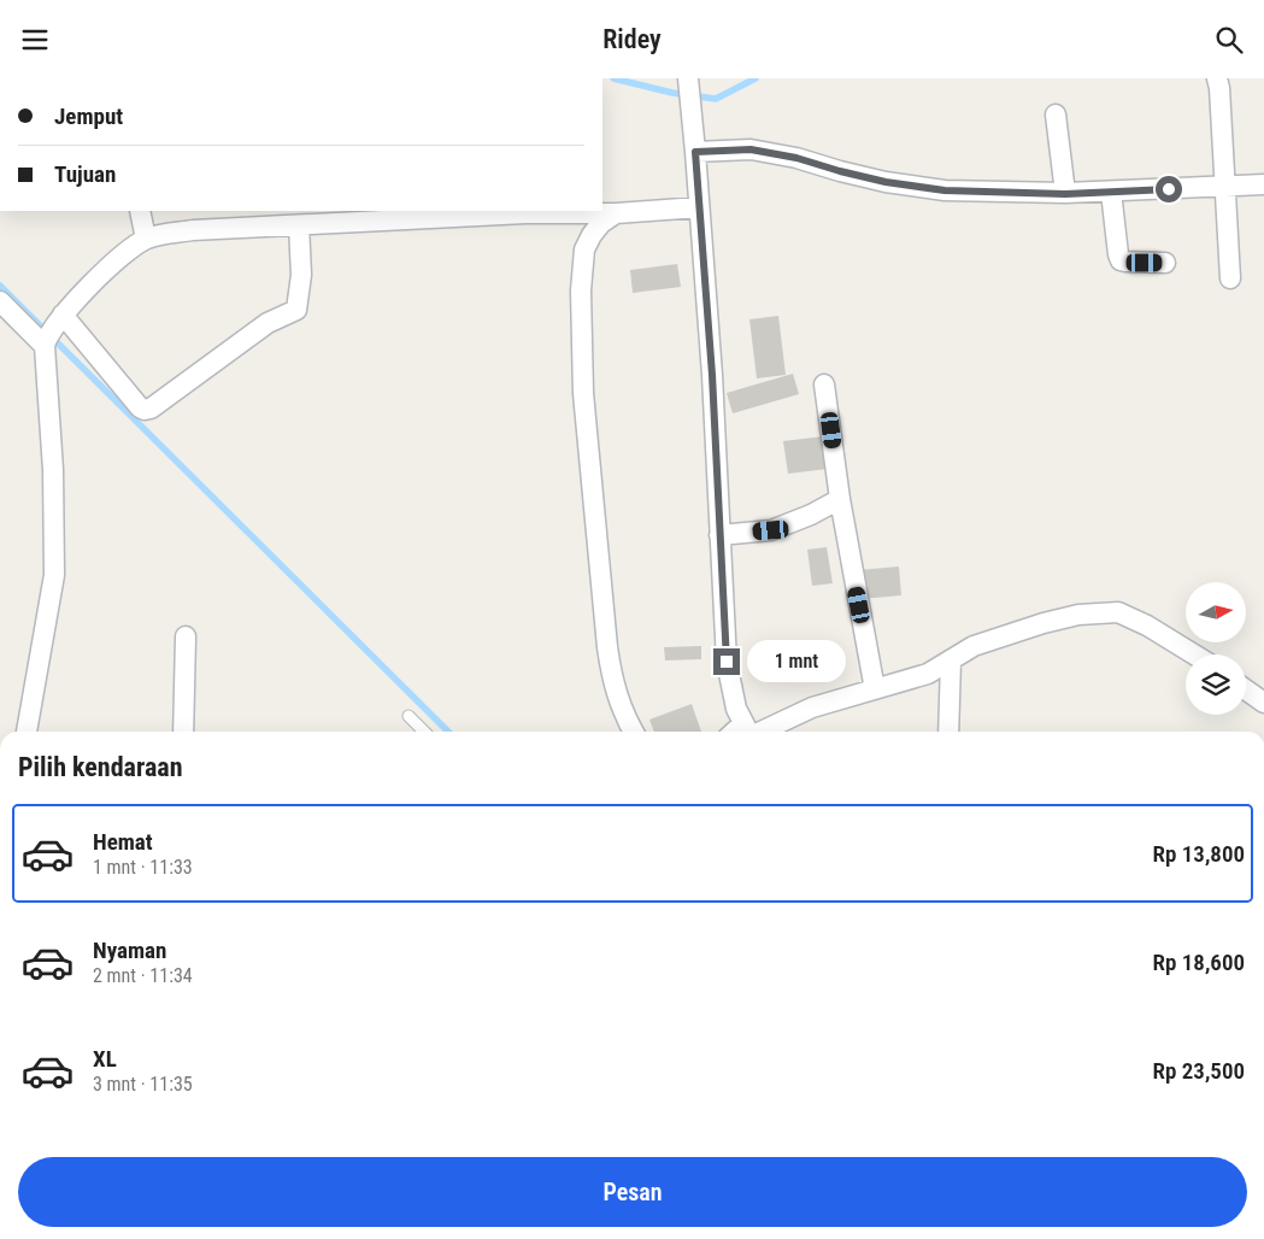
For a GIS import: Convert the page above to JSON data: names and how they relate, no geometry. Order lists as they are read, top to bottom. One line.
{"north":"right","page":{"header":"Ridey","banner":["Jemput","Tujuan"],"bubble":"1 mnt","heading":"Pilih kendaraan","list":[{"name":"Hemat","note":"1 mnt · 11:33","value":"Rp 13,800"},{"name":"Nyaman","note":"2 mnt · 11:34","value":"Rp 18,600"},{"name":"XL","note":"3 mnt · 11:35","value":"Rp 23,500"}],"buttons":"Pesan"}}
